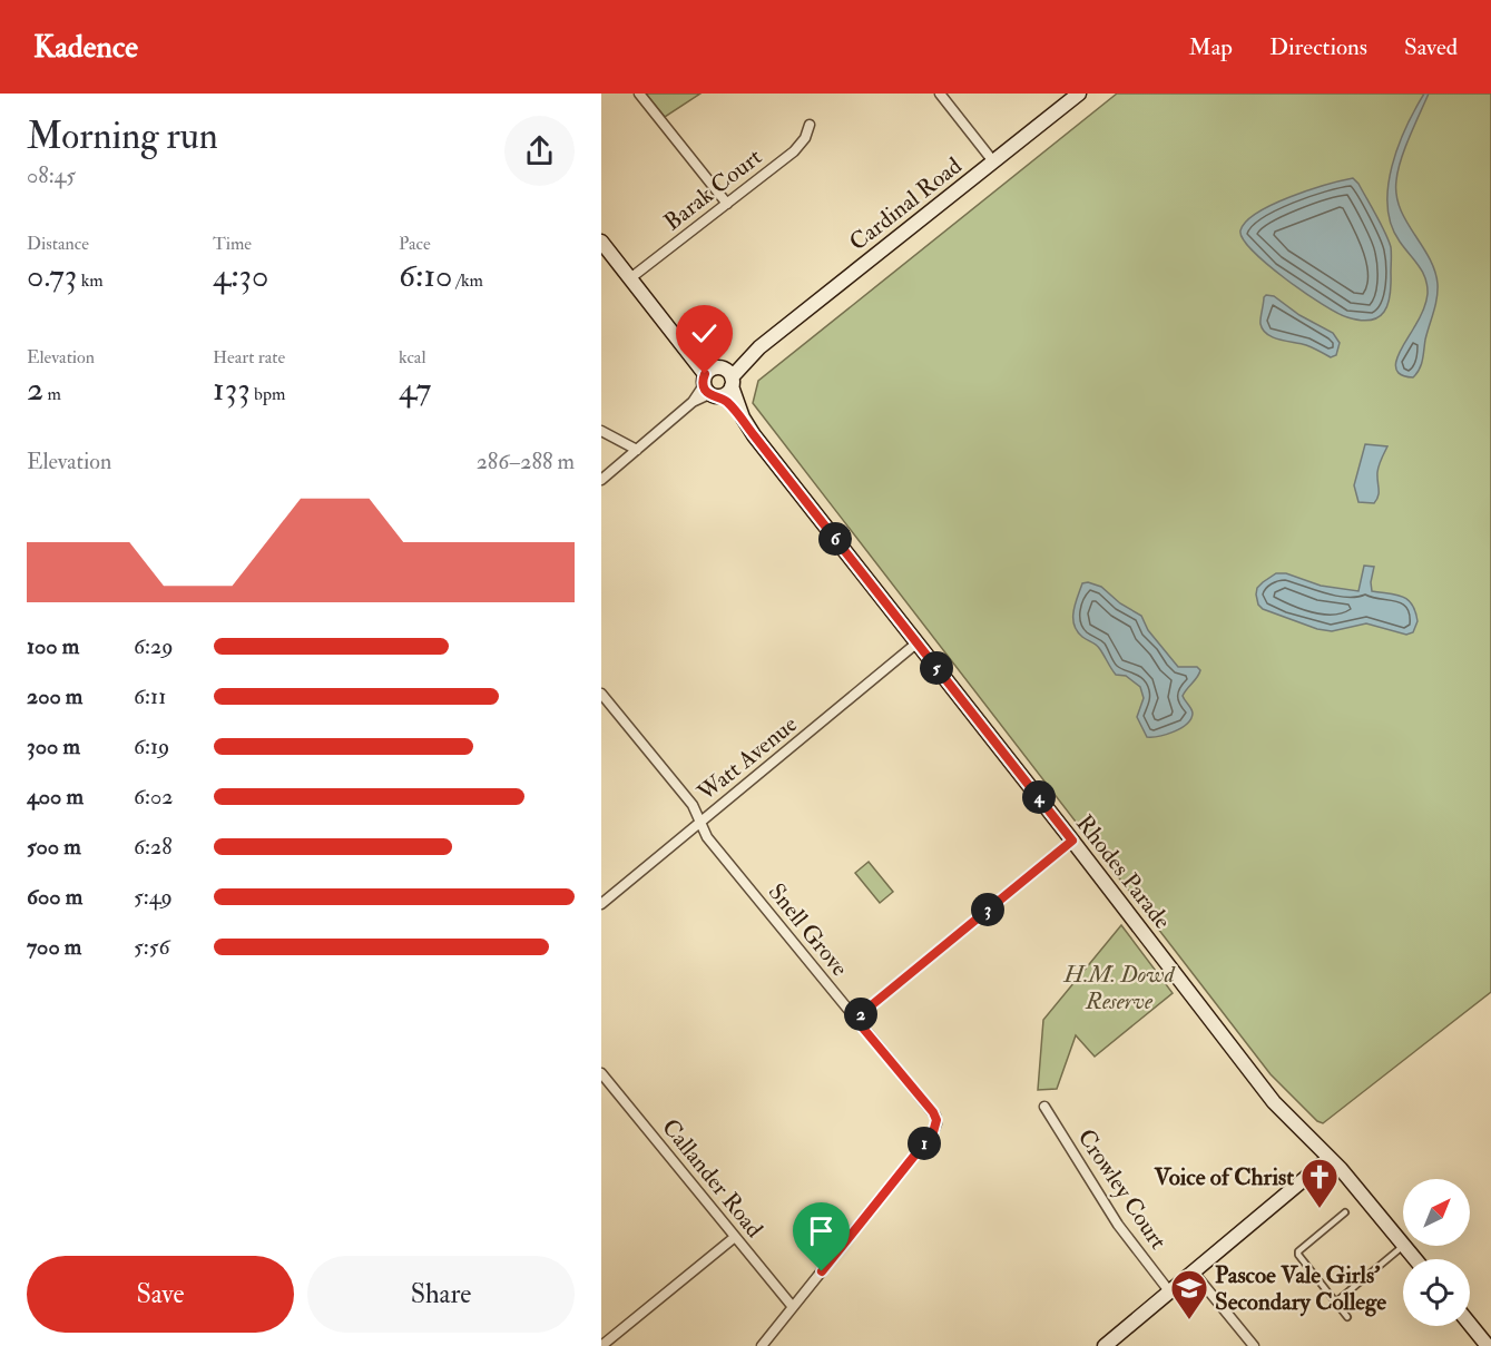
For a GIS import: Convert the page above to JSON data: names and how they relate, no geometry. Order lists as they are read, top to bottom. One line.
{"streets":{"main road":["Cardinal Road","Rhodes Parade"],"street":["Barak Court","Watt Avenue","Snell Grove","Callander Road","Crowley Court"]},"crossings":[["Barak Court","Rhodes Parade"],["Cardinal Road","Rhodes Parade"],["Watt Avenue","Rhodes Parade"],["Watt Avenue","Snell Grove"],["Snell Grove","Callander Road"]],"parks":["H.M. Dowd Reserve"],"places":{"church":["Voice of Christ"],"school or university":["Pascoe Vale Girls' Secondary College"]},"north":"top right","page":{"header":"Kadence","nav":["Map","Directions","Saved"],"heading":["Morning run","08:45"],"stats":[["Distance","0.73 km"],["Time","4:30"],["Pace","6:10 /km"],["Elevation","2 m"],["Heart rate","133 bpm"],["kcal","47"]],"chart":["Elevation","286–288 m"],"pins":["6","5","4","3","2","1"],"list":[{"name":"100 m","note":"6:29"},{"name":"200 m","note":"6:11"},{"name":"300 m","note":"6:19"},{"name":"400 m","note":"6:02"},{"name":"500 m","note":"6:28"},{"name":"600 m","note":"5:49"},{"name":"700 m","note":"5:56"}],"buttons":["Save","Share"]}}
